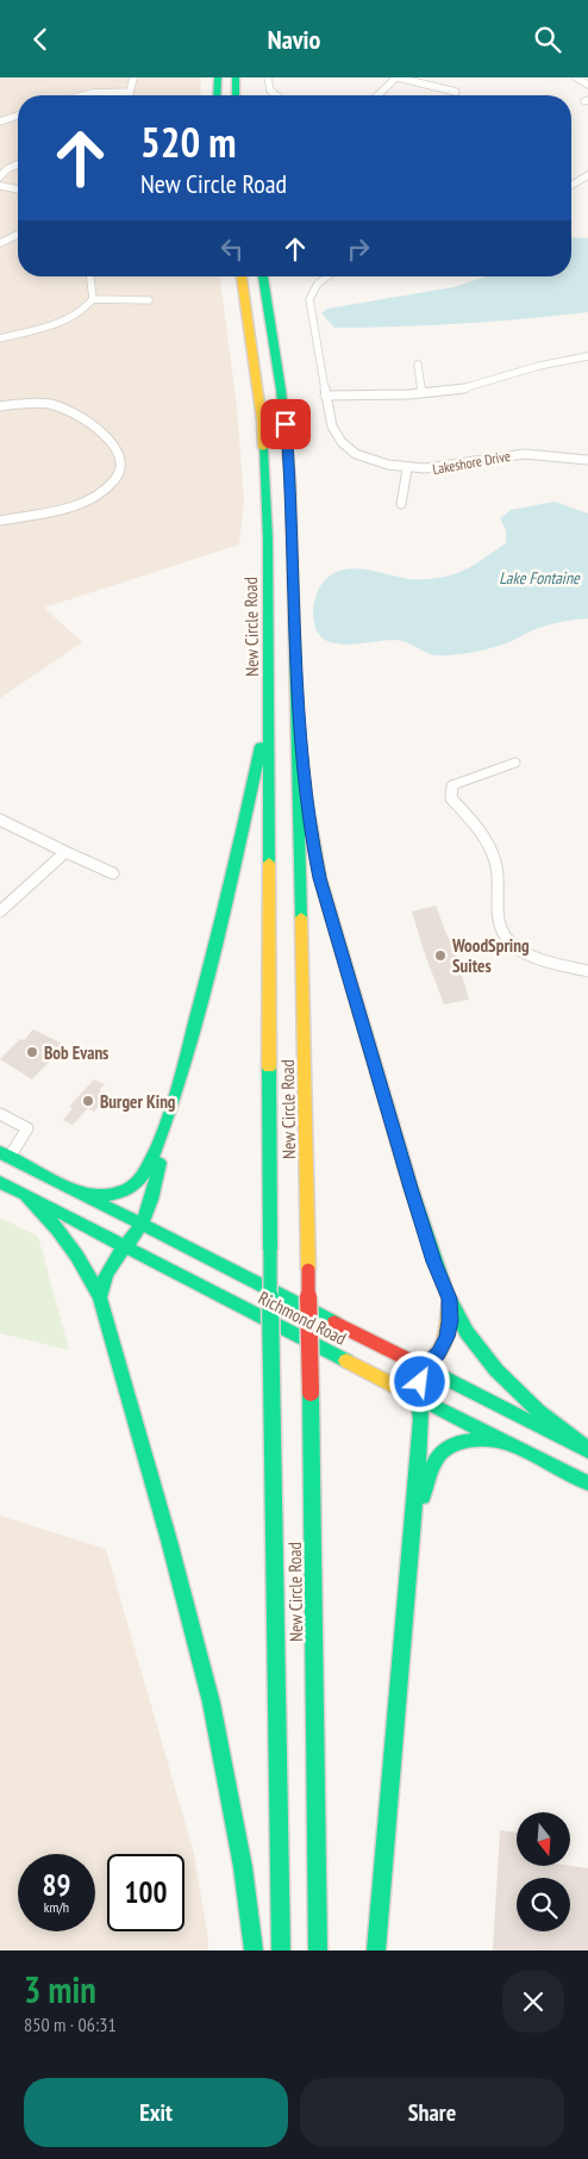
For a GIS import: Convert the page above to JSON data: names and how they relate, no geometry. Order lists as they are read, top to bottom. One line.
{"streets":{"main road":["New Circle Road","Richmond Road"],"street":["Lakeshore Drive"]},"water":["Lake Fontaine"],"places":["WoodSpring Suites","Bob Evans","Burger King"],"north":"bottom","page":{"header":"Navio","turn":["520 m","New Circle Road"],"speed":"89 km/h","limit":"100","heading":["3 min","850 m · 06:31"],"buttons":["Exit","Share"]}}
